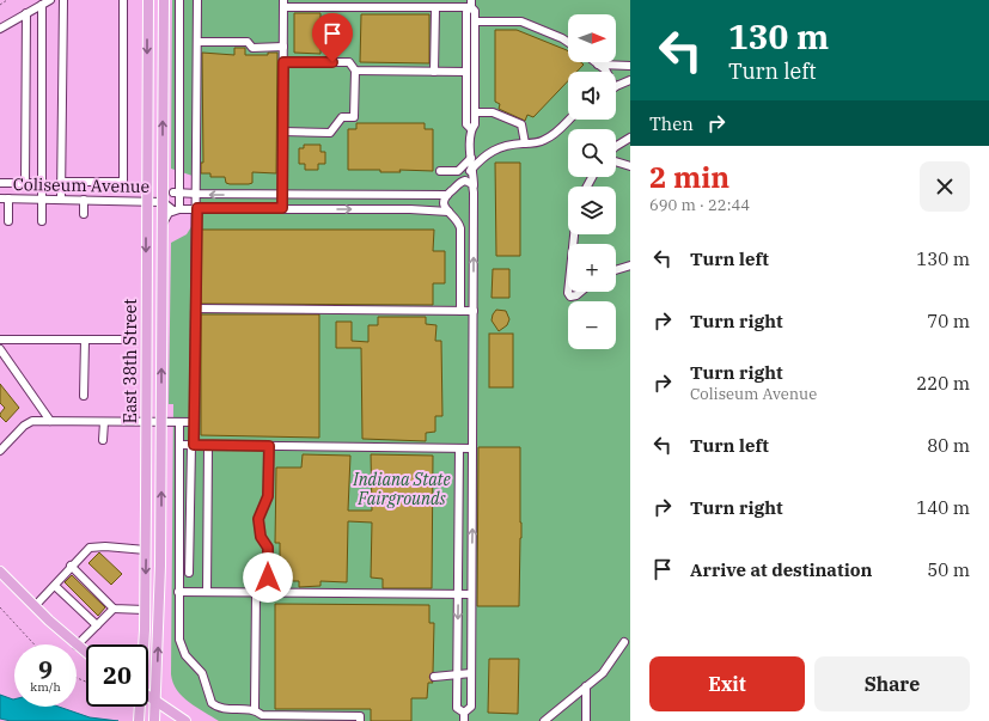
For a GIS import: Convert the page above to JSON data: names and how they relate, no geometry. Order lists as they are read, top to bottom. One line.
{"streets":{"main road":["East 38th Street"],"street":["Coliseum Avenue"]},"crossings":[["Coliseum Avenue","East 38th Street"]],"parks":["Indiana State Fairgrounds"],"north":"right","page":{"turn":["130 m","Turn left"],"map_buttons":["+","−"],"then":"Then","heading":["2 min","690 m · 22:44"],"list":[{"name":"Turn left","value":"130 m"},{"name":"Turn right","value":"70 m"},{"name":"Turn right","note":"Coliseum Avenue","value":"220 m"},{"name":"Turn left","value":"80 m"},{"name":"Turn right","value":"140 m"},{"name":"Arrive at destination","value":"50 m"}],"speed":"9 km/h","limit":"20","buttons":["Exit","Share"]}}
